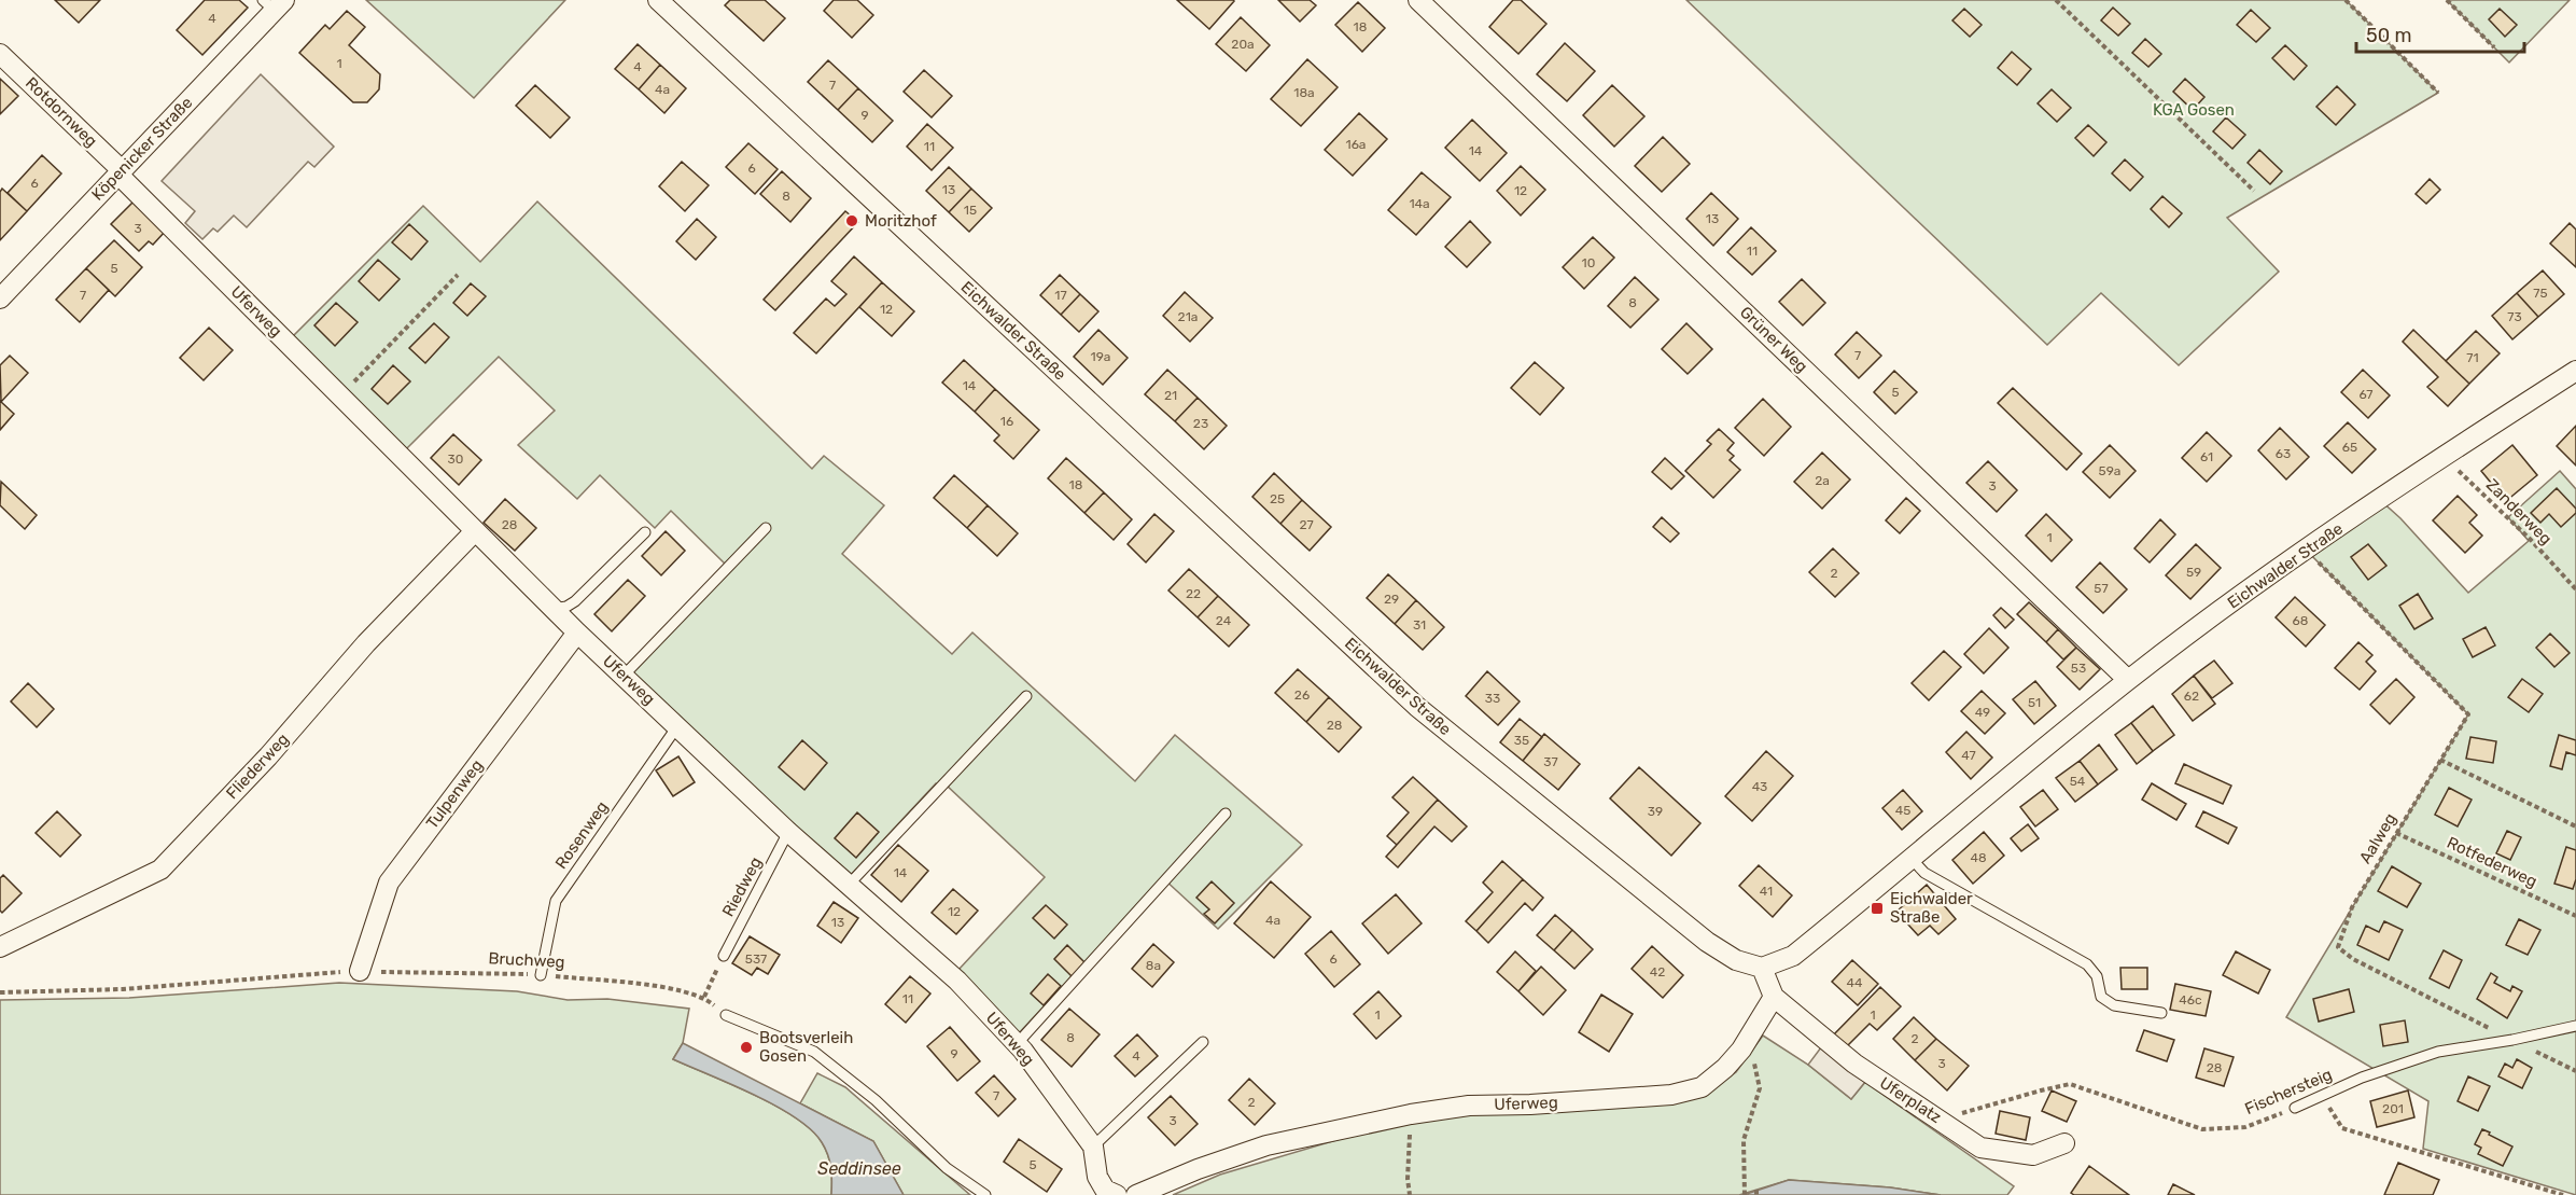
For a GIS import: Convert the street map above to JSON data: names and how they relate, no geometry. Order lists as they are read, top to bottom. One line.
{"streets":{"street":["Rotdornweg","Köpenicker Straße","Uferweg","Eichwalder Straße","Grüner Weg","Fliederweg","Tulpenweg","Uferplatz"],"lane":["Rosenweg","Riedweg","Fischersteig"],"path":["Zanderweg","Aalweg","Rotfederweg","Bruchweg"]},"crossings":[["Rotdornweg","Köpenicker Straße"],["Rotdornweg","Uferweg"],["Köpenicker Straße","Uferweg"],["Uferweg","Fliederweg"],["Uferweg","Tulpenweg"],["Uferweg","Rosenweg"],["Uferweg","Riedweg"],["Uferweg","Uferplatz"],["Eichwalder Straße","Grüner Weg"],["Eichwalder Straße","Zanderweg"],["Eichwalder Straße","Aalweg"],["Tulpenweg","Bruchweg"],["Rosenweg","Bruchweg"],["Aalweg","Rotfederweg"],["Aalweg","Fischersteig"],["Fischersteig","Uferplatz"]],"water":["Seddinsee"],"parks":["KGA Gosen"],"places":{"other":["Moritzhof","Bootsverleih Gosen"],"transit":["Eichwalder Straße"]},"house_numbers":["4","18","20a","1","4","7","4a","18a","9","16a","11","14","6","6","13","12","8","14a","15","13","3","11","10","5","75","7","17","8","12","21a","73","7","19a","71","14","5","67","21","16","23","65","63","61","30","59a","2a","18","3","25","28","27","1","59","2","57","22","29","24","68","31","53","26","62","33","51","49","28","35","47","37","54","43","45","39","48","14","41","12","4a","13","537","6","8a","42","44","11","46c","1","1","8","2","9","4","3","28","7","2","201","3","5"],"scale_bar":"50 m"}
